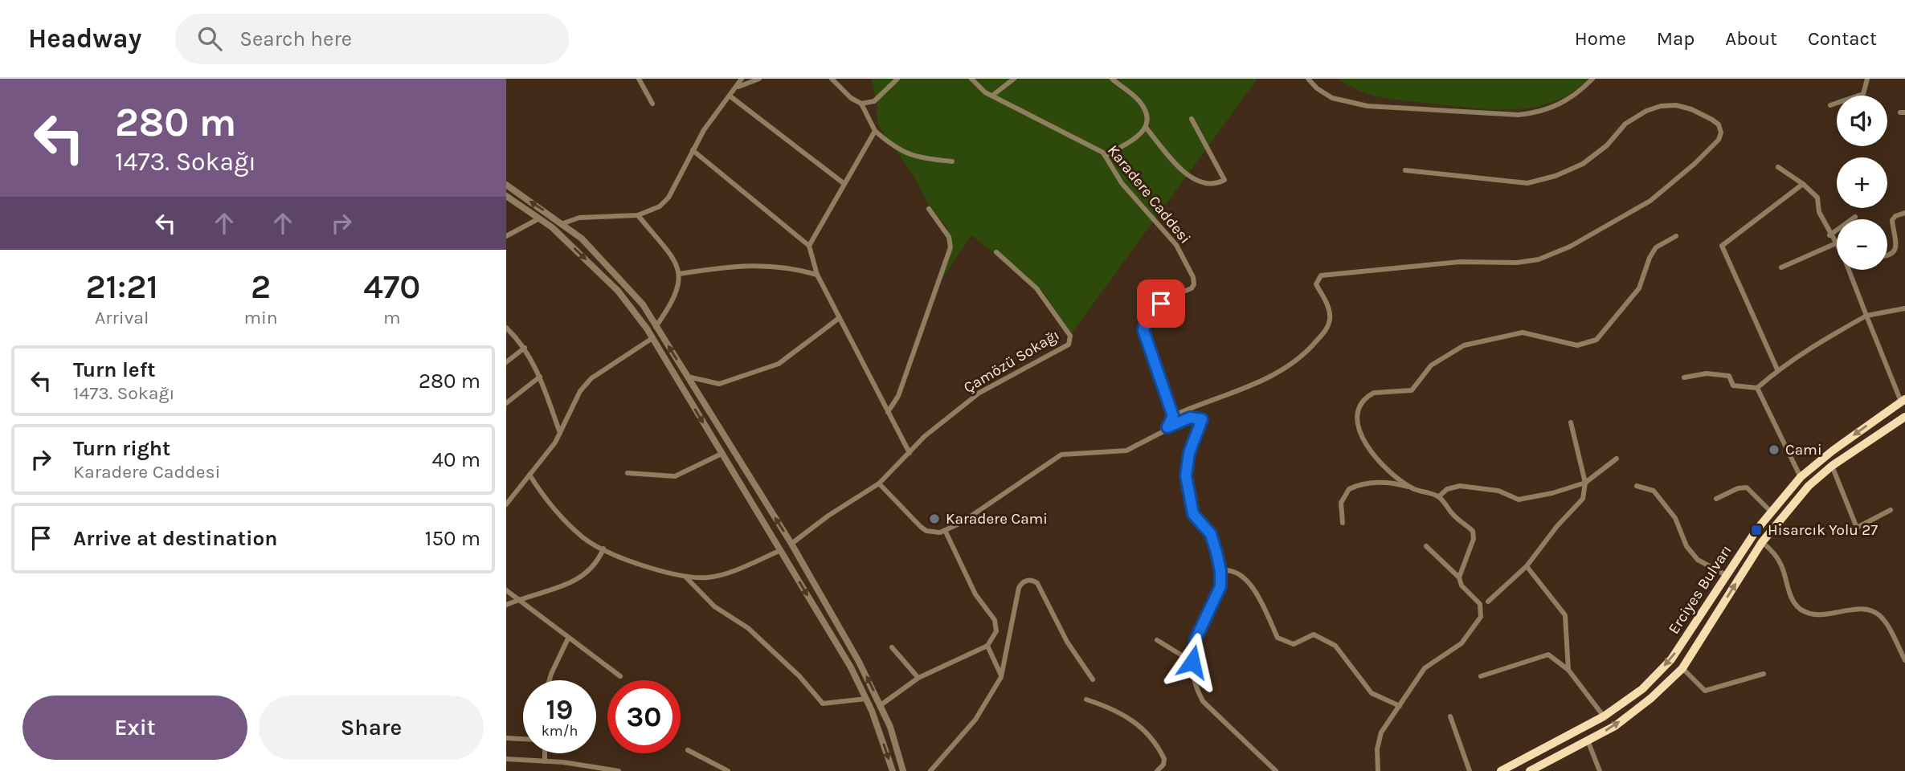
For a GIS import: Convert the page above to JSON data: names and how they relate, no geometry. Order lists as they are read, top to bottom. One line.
{"streets":{"highway":["Erciyes Bulvarı"],"street":["Karadere Caddesi","Çamözü Sokağı"]},"places":{"other":["Cami","Karadere Cami"],"transit":["Hisarcık Yolu 27"]},"page":{"header":"Headway","search":"Search here","nav":["Home","Map","About","Contact"],"turn":["280 m","1473. Sokağı"],"map_buttons":["+","−"],"eta":["21:21","Arrival","2","min","470","m"],"list":[{"name":"Turn left","note":"1473. Sokağı","value":"280 m"},{"name":"Turn right","note":"Karadere Caddesi","value":"40 m"},{"name":"Arrive at destination","value":"150 m"}],"speed":"19 km/h","limit":"30","buttons":["Exit","Share"]}}
